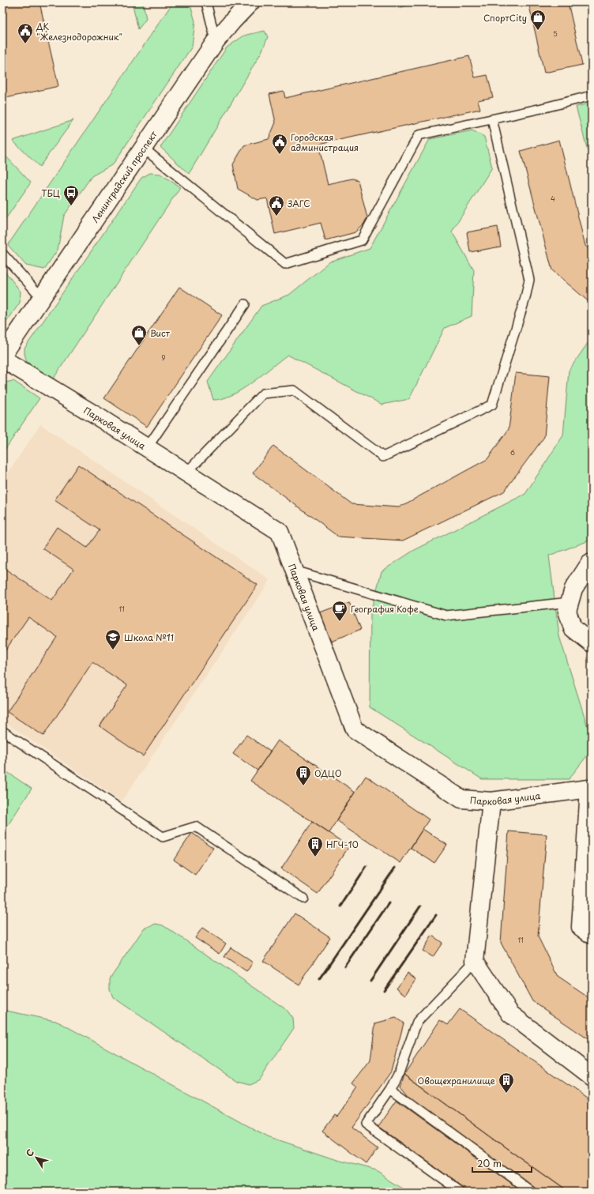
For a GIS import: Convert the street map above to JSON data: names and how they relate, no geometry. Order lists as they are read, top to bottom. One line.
{"streets":{"street":["Ленинградский проспект","Парковая улица"]},"places":{"shop":["СпортCity","Вист"],"public building":["ДК \"Железнодорожник\"","Городская администрация","ЗАГС"],"bus stop":["ТБЦ"],"cafe":["География Кофе"],"school or university":["Школа №11"],"building":["ОДЦО","НГЧ-10","Овощехранилище"]},"house_numbers":["5","4","9","6","11","11"],"scale_bar":"20 m","north":"top left"}
